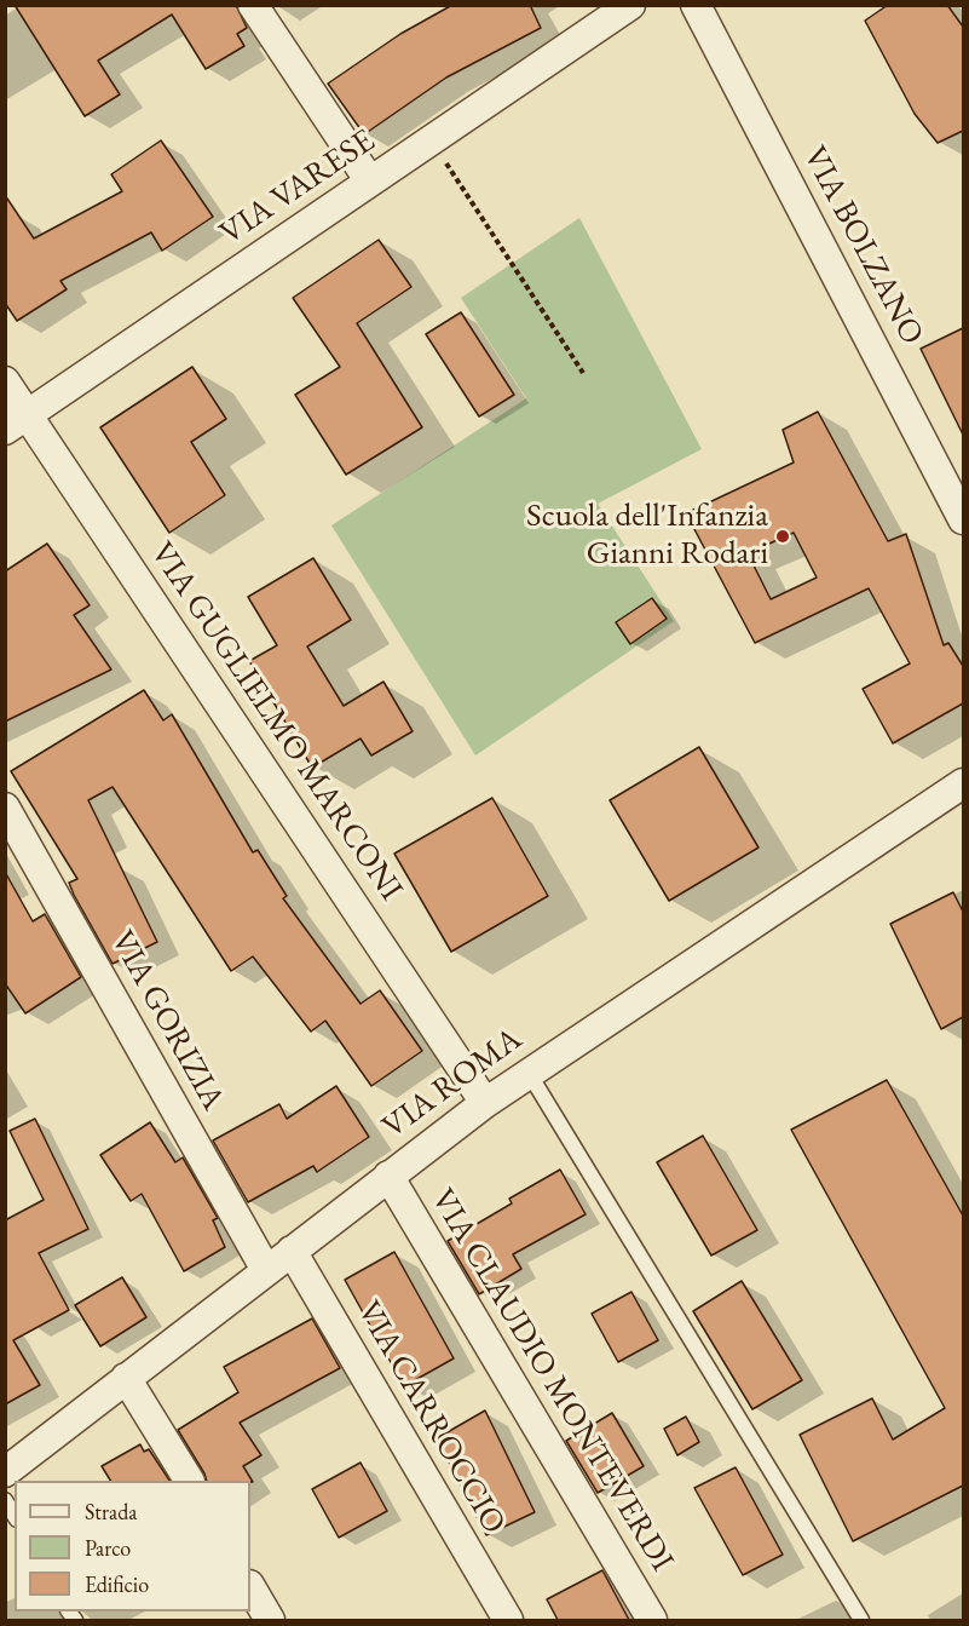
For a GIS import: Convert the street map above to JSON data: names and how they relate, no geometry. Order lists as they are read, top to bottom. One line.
{"streets":{"street":["VIA VARESE","VIA BOLZANO","VIA GUGLIELMO MARCONI","VIA GORIZIA","VIA ROMA","VIA CLAUDIO MONTEVERDI","VIA CARROCCIO"]},"crossings":[["VIA VARESE","VIA GUGLIELMO MARCONI"],["VIA GUGLIELMO MARCONI","VIA ROMA"],["VIA GORIZIA","VIA ROMA"],["VIA ROMA","VIA CLAUDIO MONTEVERDI"],["VIA ROMA","VIA CARROCCIO"]],"places":["Scuola dell'Infanzia Gianni Rodari"],"legend":["Strada","Parco","Edificio"]}
